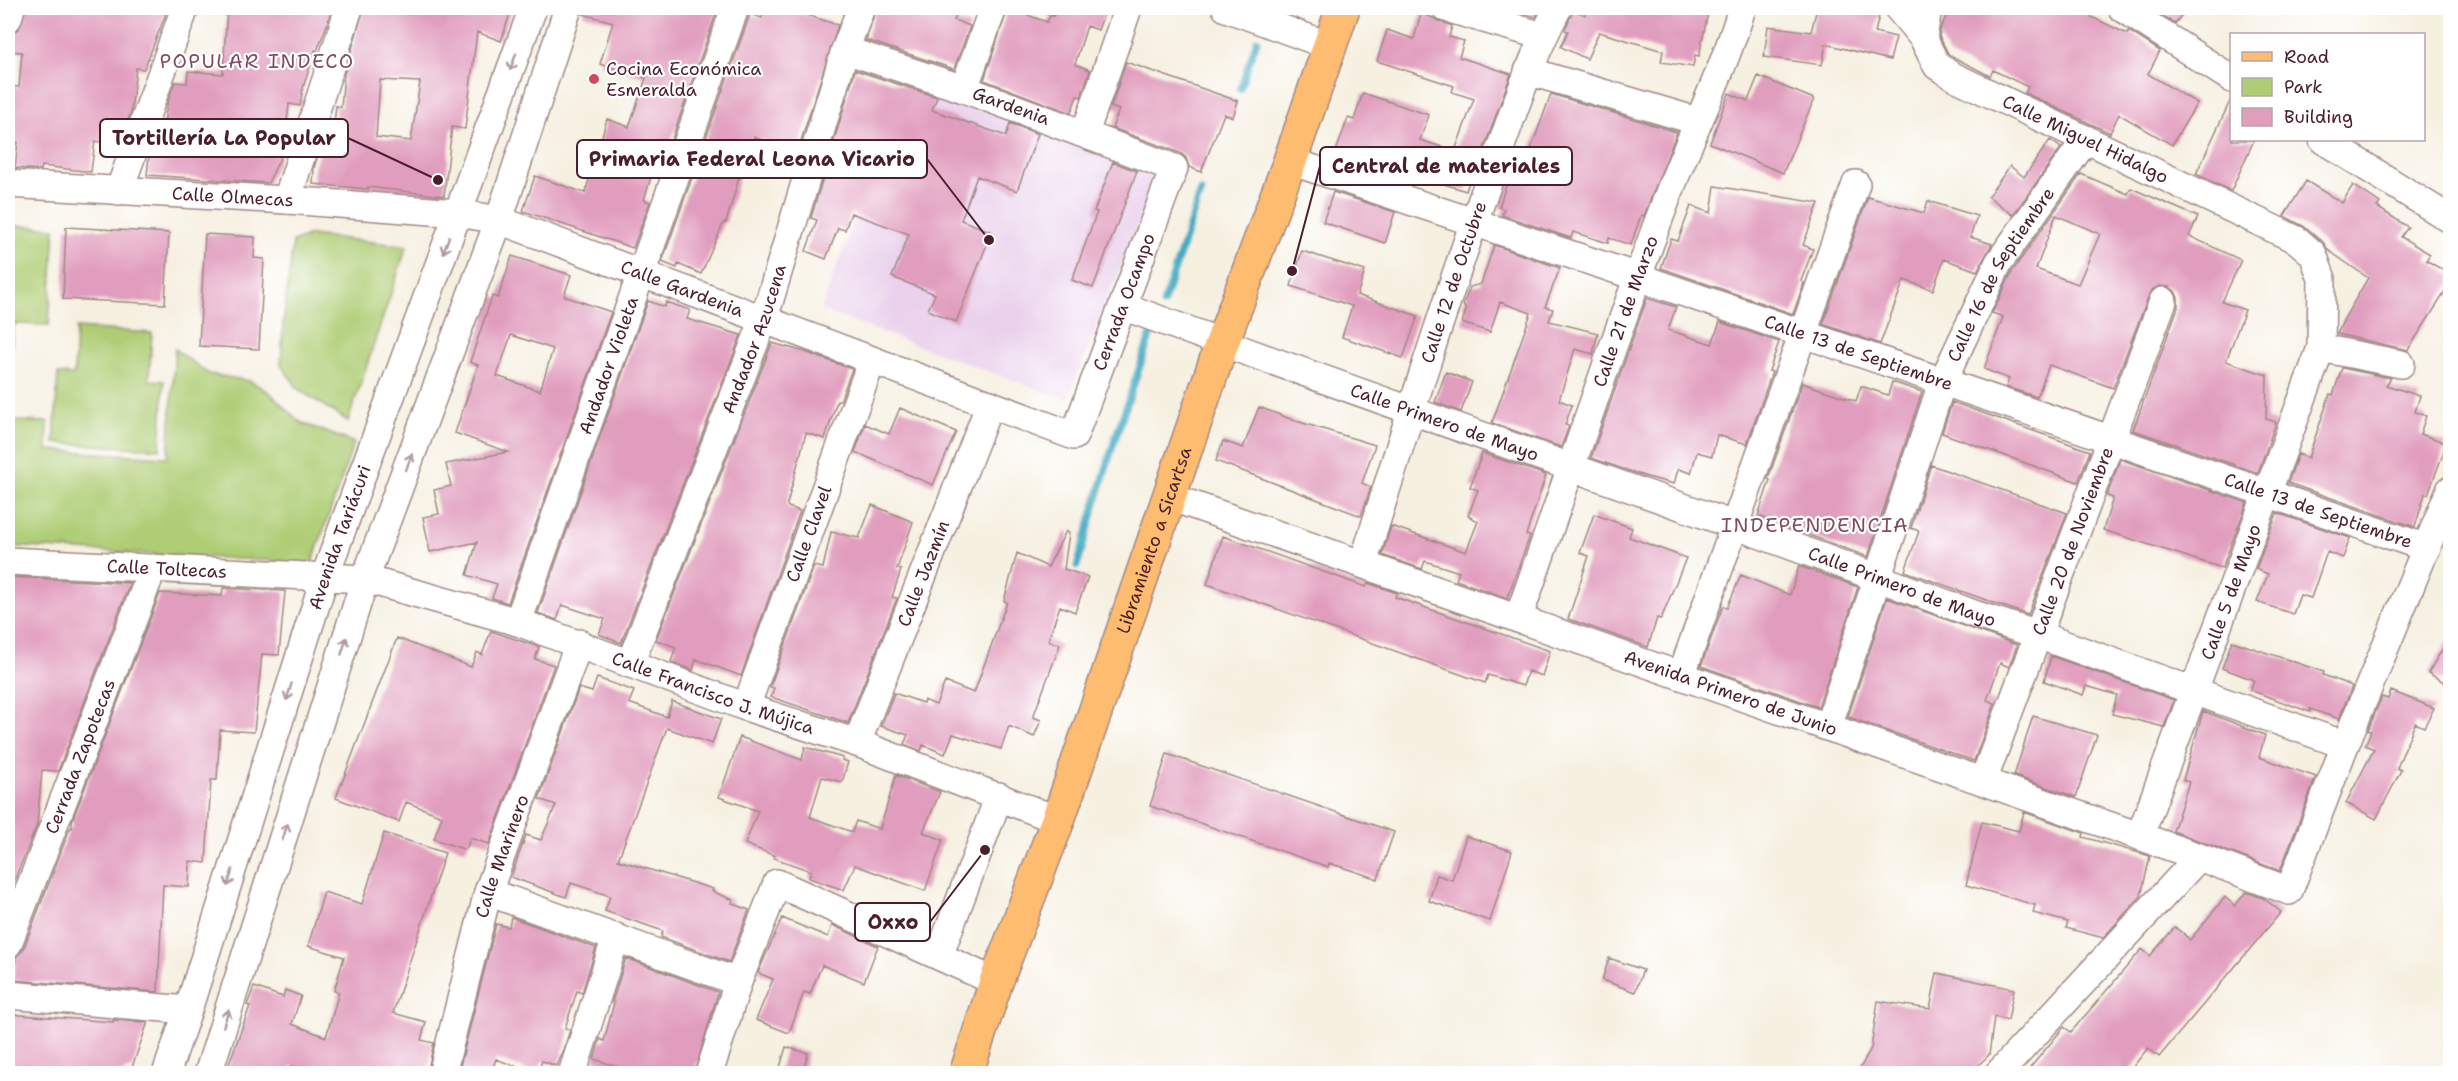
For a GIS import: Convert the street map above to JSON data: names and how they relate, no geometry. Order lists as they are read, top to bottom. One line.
{"streets":{"main road":["Libramiento a Sicartsa"],"street":["Gardenia","Calle Miguel Hidalgo","Calle Olmecas","Calle 16 de Septiembre","Calle 12 de Octubre","Calle Gardenia","Cerrada Ocampo","Calle 21 de Marzo","Andador Azucena","Calle 13 de Septiembre","Andador Violeta","Calle Primero de Mayo","Calle Clavel","Avenida Tariácuri","Calle 20 de Noviembre","Calle Toltecas","Calle Jazmín","Calle 5 de Mayo","Calle Francisco J. Mújica","Avenida Primero de Junio","Cerrada Zapotecas","Calle Marinero"]},"crossings":[["Gardenia","Cerrada Ocampo"],["Gardenia","Andador Azucena"],["Calle Miguel Hidalgo","Calle 16 de Septiembre"],["Calle Miguel Hidalgo","Calle 5 de Mayo"],["Calle Olmecas","Calle Gardenia"],["Calle Olmecas","Avenida Tariácuri"],["Calle 16 de Septiembre","Calle 13 de Septiembre"],["Calle 16 de Septiembre","Calle Primero de Mayo"],["Calle 16 de Septiembre","Avenida Primero de Junio"],["Calle 12 de Octubre","Calle 13 de Septiembre"],["Calle 12 de Octubre","Calle Primero de Mayo"],["Calle 12 de Octubre","Avenida Primero de Junio"],["Calle Gardenia","Cerrada Ocampo"],["Calle Gardenia","Andador Azucena"],["Calle Gardenia","Andador Violeta"],["Calle Gardenia","Calle Clavel"],["Calle Gardenia","Avenida Tariácuri"],["Calle Gardenia","Calle Jazmín"],["Cerrada Ocampo","Calle Primero de Mayo"],["Calle 21 de Marzo","Calle 13 de Septiembre"],["Calle 21 de Marzo","Calle Primero de Mayo"],["Calle 21 de Marzo","Avenida Primero de Junio"],["Andador Azucena","Calle Francisco J. Mújica"],["Calle 13 de Septiembre","Libramiento a Sicartsa"],["Calle 13 de Septiembre","Calle 20 de Noviembre"],["Calle 13 de Septiembre","Calle 5 de Mayo"],["Andador Violeta","Calle Francisco J. Mújica"],["Calle Primero de Mayo","Libramiento a Sicartsa"],["Calle Primero de Mayo","Calle 20 de Noviembre"],["Calle Primero de Mayo","Calle 5 de Mayo"],["Calle Primero de Mayo","Avenida Primero de Junio"],["Calle Clavel","Calle Francisco J. Mújica"],["Avenida Tariácuri","Calle Toltecas"],["Avenida Tariácuri","Calle Francisco J. Mújica"],["Libramiento a Sicartsa","Calle Francisco J. Mújica"],["Libramiento a Sicartsa","Avenida Primero de Junio"],["Calle 20 de Noviembre","Avenida Primero de Junio"],["Calle Toltecas","Calle Francisco J. Mújica"],["Calle Toltecas","Cerrada Zapotecas"],["Calle Jazmín","Calle Francisco J. Mújica"],["Calle 5 de Mayo","Avenida Primero de Junio"],["Calle Francisco J. Mújica","Calle Marinero"]],"districts":["POPULAR INDECO","INDEPENDENCIA"],"places":["Cocina Económica Esmeralda","Tortillería La Popular","Primaria Federal Leona Vicario","Central de materiales","Oxxo"],"legend":["Road","Park","Building"]}
